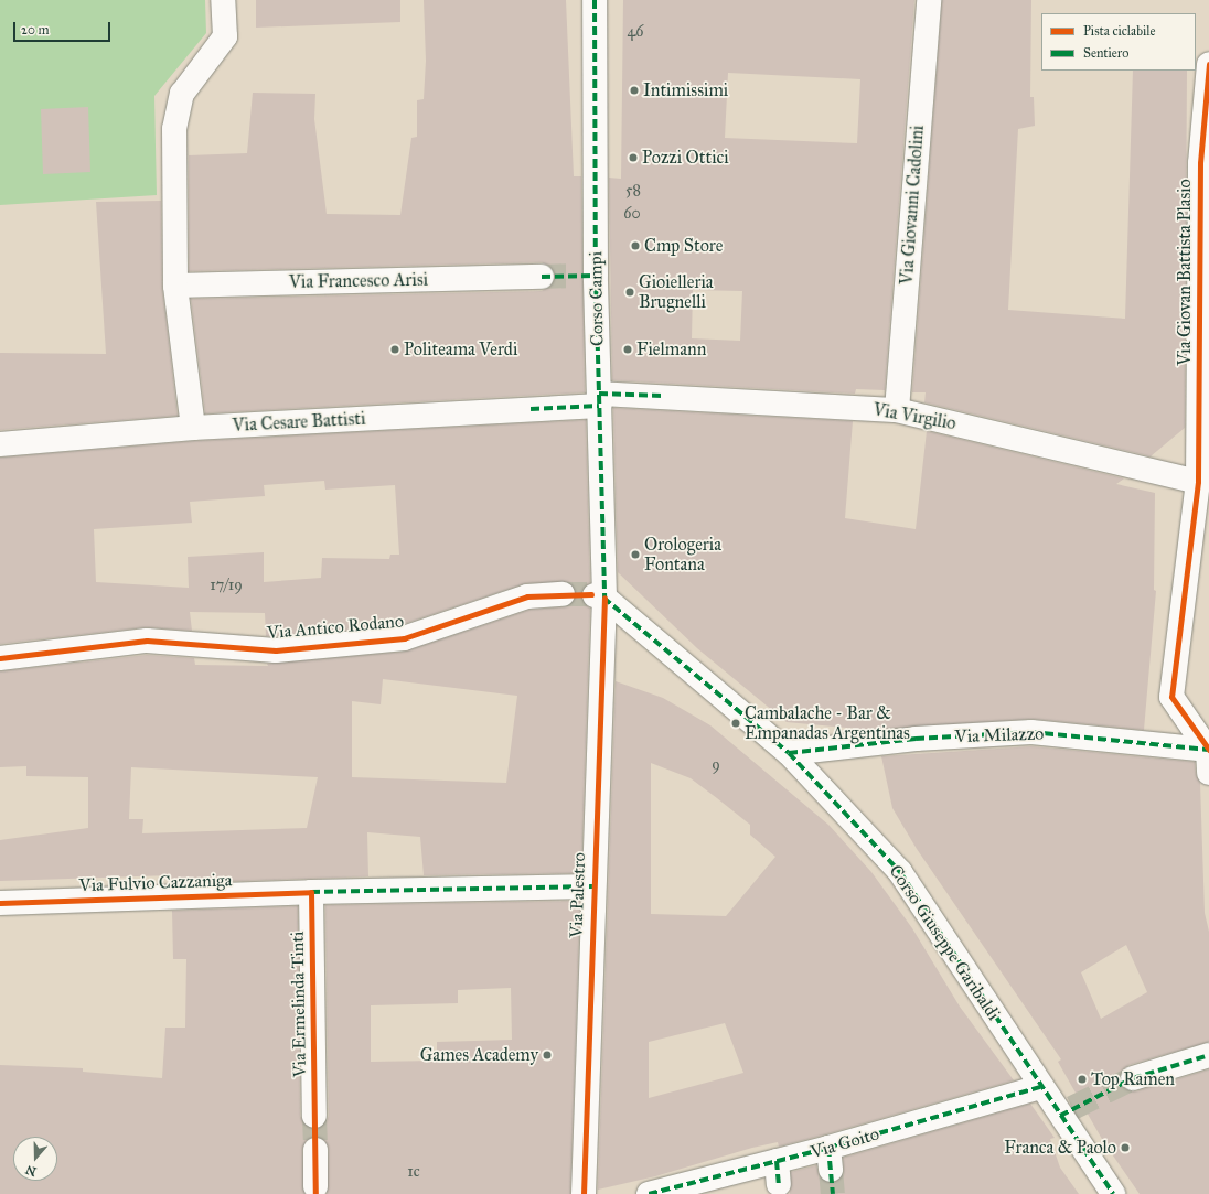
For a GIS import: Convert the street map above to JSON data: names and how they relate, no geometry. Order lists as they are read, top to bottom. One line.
{"streets":{"street":["Via Giovanni Cadolini","Via Giovan Battista Plasio","Via Francesco Arisi","Corso Campi","Via Virgilio","Via Cesare Battisti","Via Antico Rodano","Via Milazzo","Via Fulvio Cazzaniga","Via Palestro","Corso Giuseppe Garibaldi","Via Ermelinda Tinti","Via Goito"]},"crossings":[["Via Giovanni Cadolini","Via Virgilio"],["Via Giovan Battista Plasio","Via Virgilio"],["Via Giovan Battista Plasio","Via Milazzo"],["Corso Campi","Via Virgilio"],["Corso Campi","Via Cesare Battisti"],["Corso Campi","Via Palestro"],["Corso Campi","Corso Giuseppe Garibaldi"],["Via Virgilio","Via Cesare Battisti"],["Via Milazzo","Corso Giuseppe Garibaldi"],["Via Fulvio Cazzaniga","Via Palestro"],["Via Fulvio Cazzaniga","Via Ermelinda Tinti"],["Via Palestro","Corso Giuseppe Garibaldi"],["Corso Giuseppe Garibaldi","Via Goito"]],"places":["Intimissimi","Pozzi Ottici","Cmp Store","Gioielleria Brugnelli","Politeama Verdi","Fielmann","Orologeria Fontana","Cambalache - Bar & Empanadas Argentinas","Games Academy","Top Ramen","Franca & Paolo"],"house_numbers":["46","58","60","17/19","9","1c"],"legend":["Pista ciclabile","Sentiero"],"scale_bar":"20 m","north":"bottom"}
